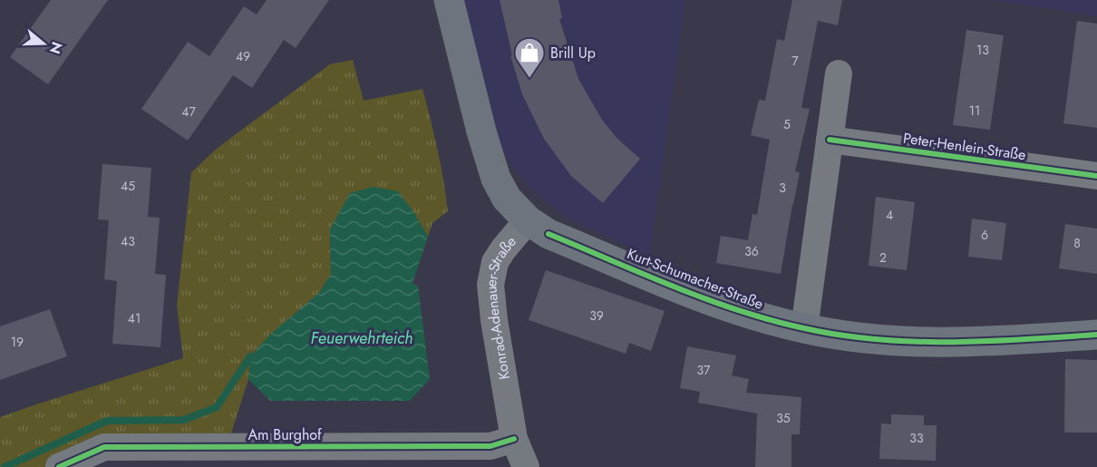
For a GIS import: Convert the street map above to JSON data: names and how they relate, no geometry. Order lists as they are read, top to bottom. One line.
{"streets":{"main road":["Kurt-Schumacher-Straße"],"street":["Peter-Henlein-Straße","Konrad-Adenauer-Straße","Am Burghof"]},"crossings":[["Kurt-Schumacher-Straße","Konrad-Adenauer-Straße"],["Konrad-Adenauer-Straße","Am Burghof"]],"water":["Feuerwehrteich"],"places":{"shop":["Brill Up"]},"house_numbers":["13","49","7","11","47","5","45","3","4","6","43","8","36","2","39","41","19","37","35","33"],"north":"right"}
